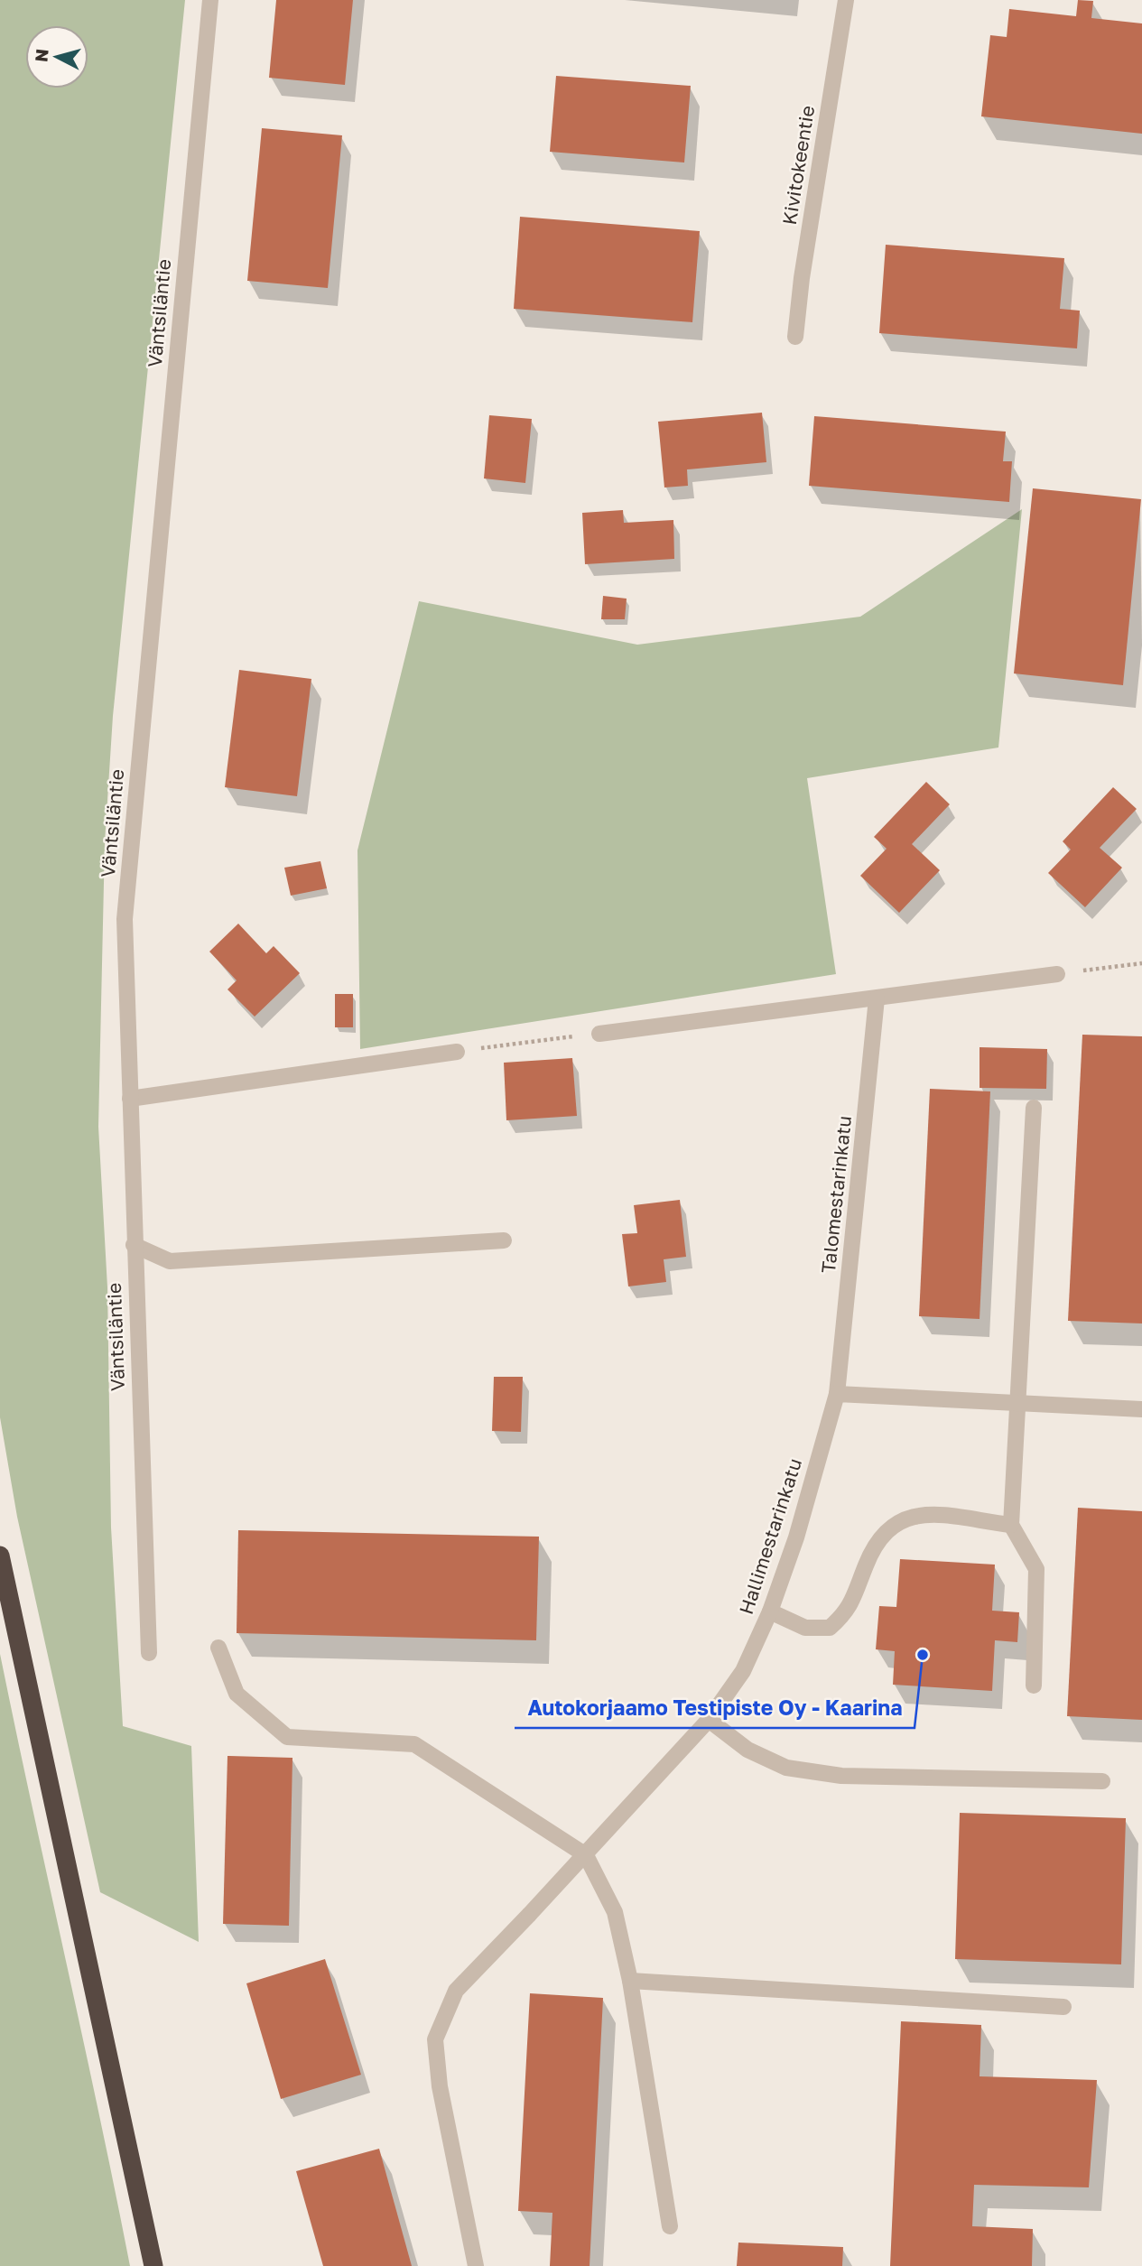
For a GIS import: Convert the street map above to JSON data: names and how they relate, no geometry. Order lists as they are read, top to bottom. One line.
{"streets":{"street":["Kivitokeentie","Väntsiläntie","Talomestarinkatu","Hallimestarinkatu"]},"crossings":[["Talomestarinkatu","Hallimestarinkatu"]],"places":["Autokorjaamo Testipiste Oy - Kaarina"],"north":"left"}
